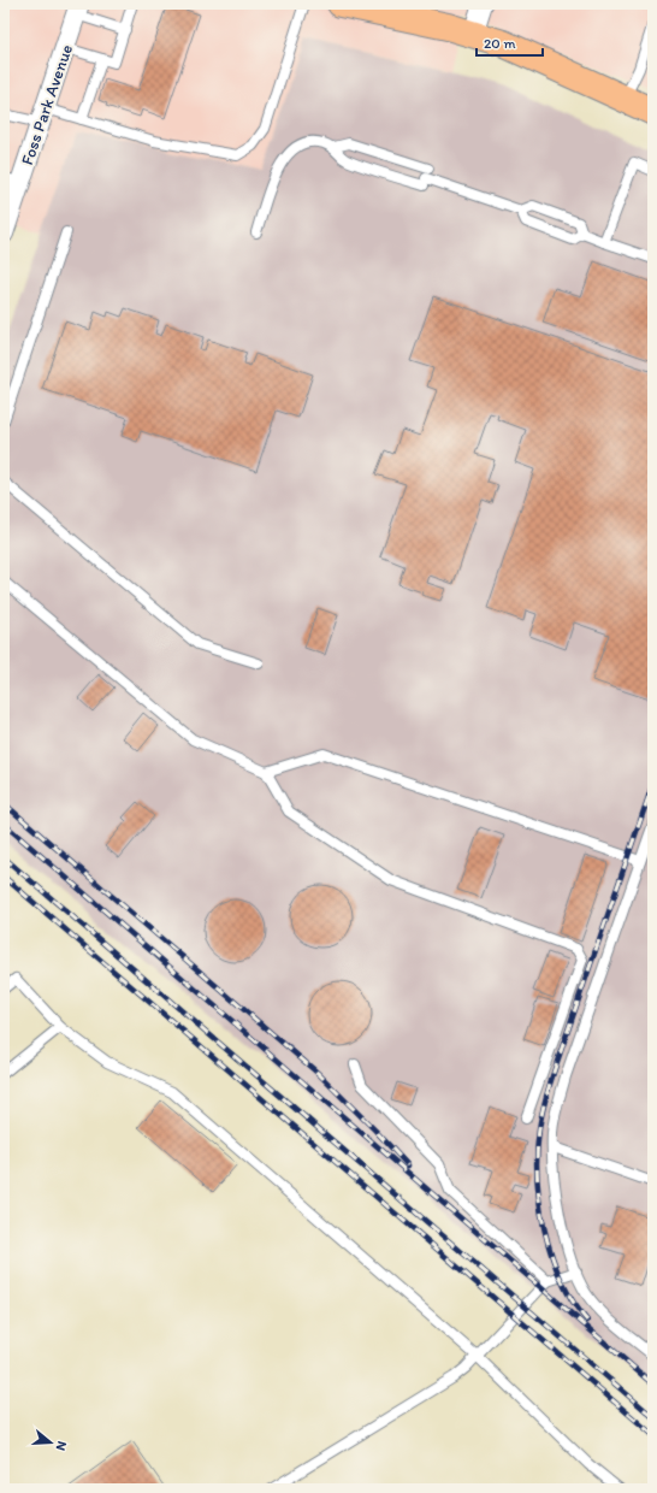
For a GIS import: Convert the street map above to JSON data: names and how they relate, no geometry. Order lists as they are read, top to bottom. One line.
{"streets":{"street":["Foss Park Avenue"]},"scale_bar":"20 m","north":"right"}
